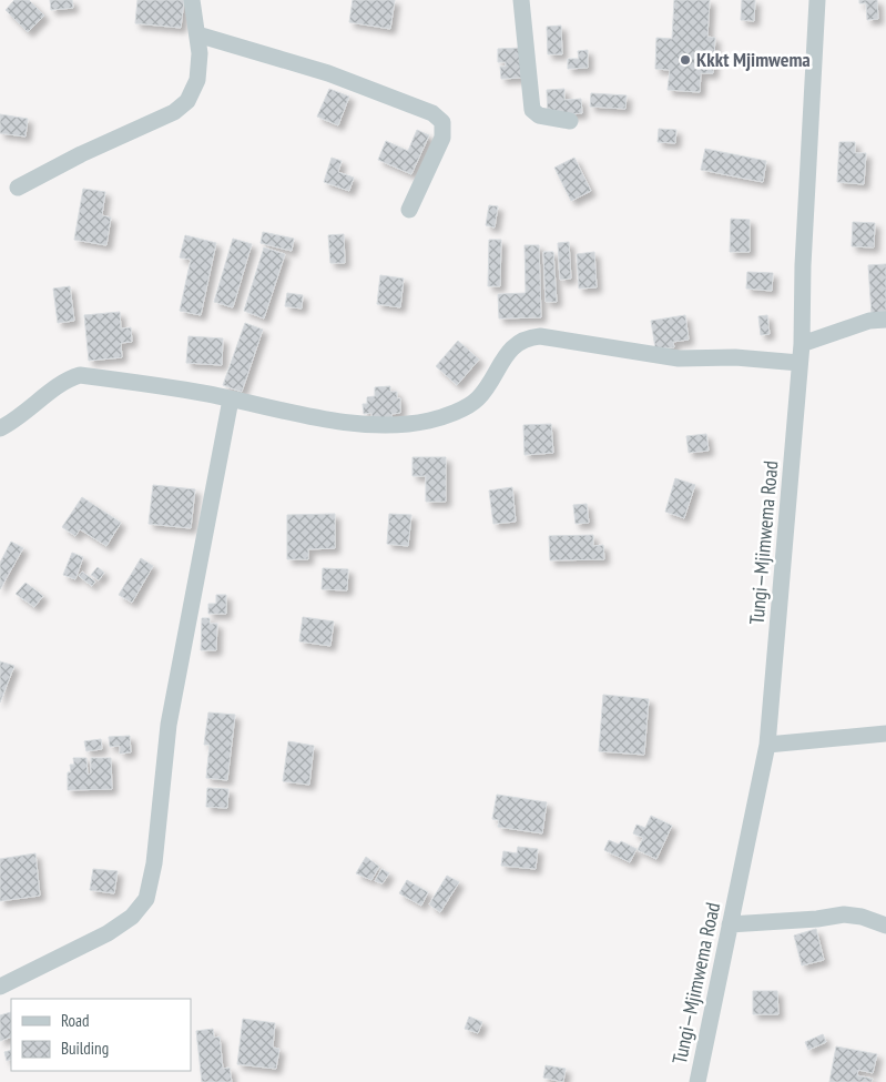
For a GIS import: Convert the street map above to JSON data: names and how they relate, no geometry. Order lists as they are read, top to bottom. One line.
{"streets":{"street":["Tungi—Mjimwema Road"]},"places":["Kkkt Mjimwema"],"legend":["Road","Building"]}
